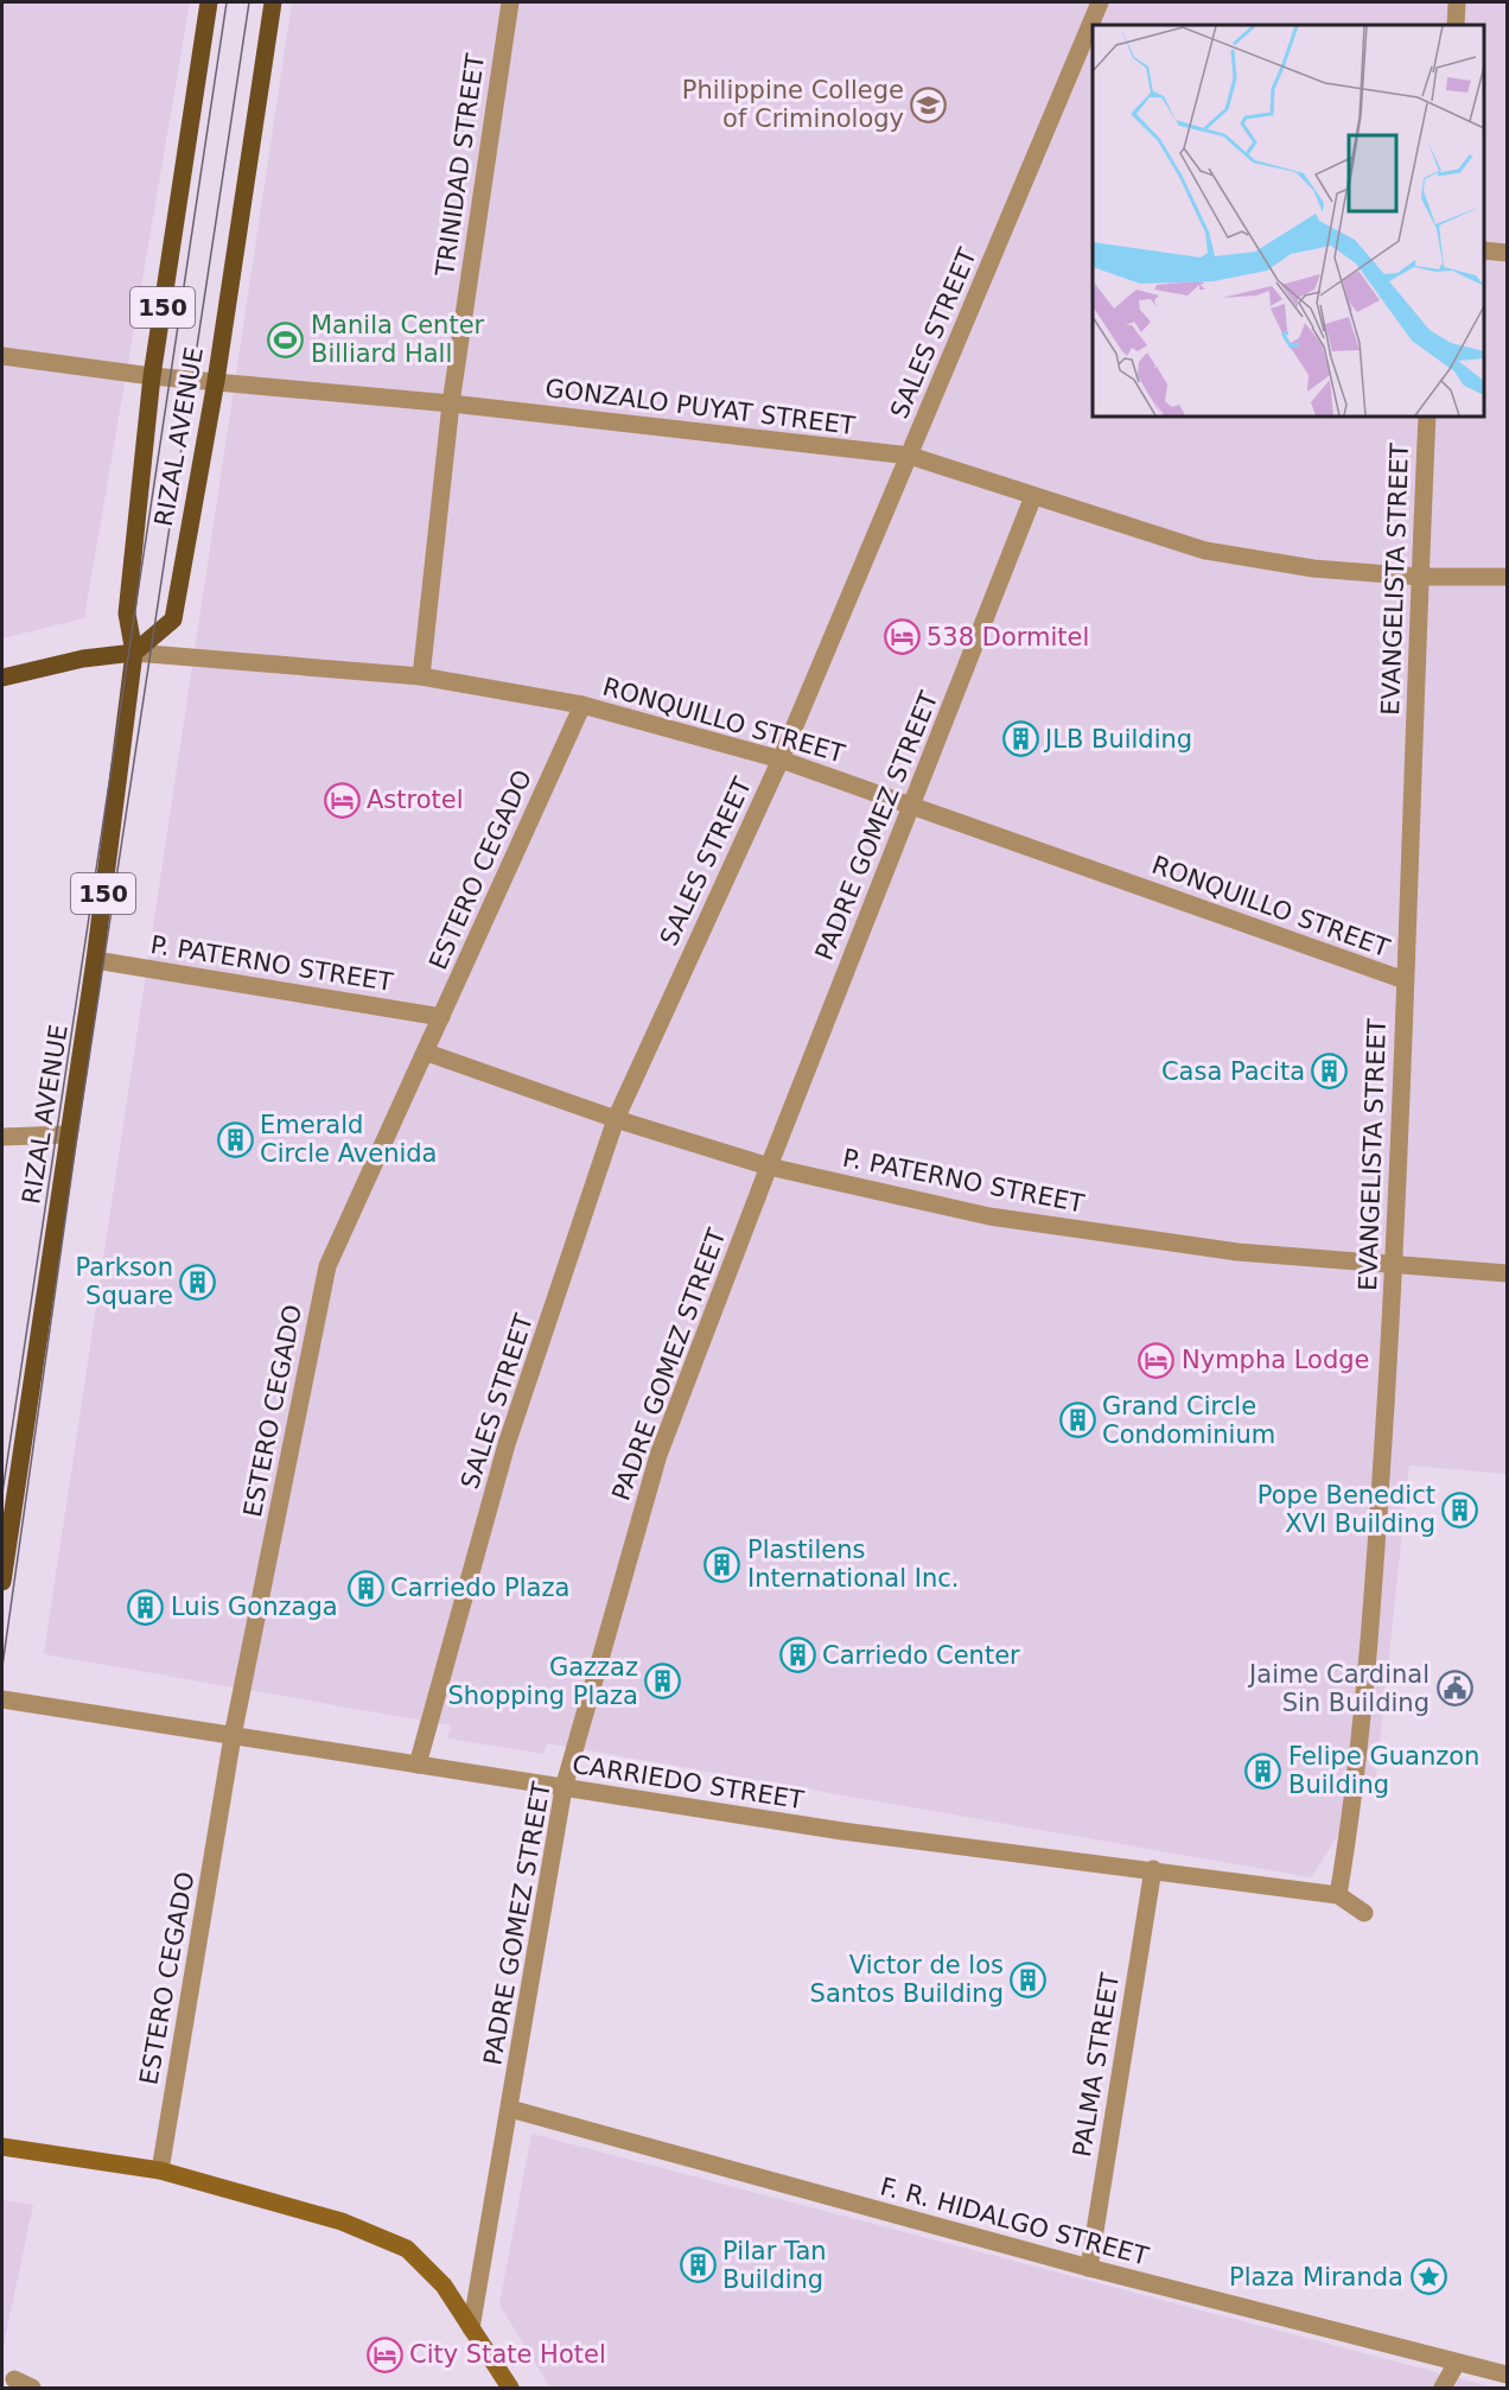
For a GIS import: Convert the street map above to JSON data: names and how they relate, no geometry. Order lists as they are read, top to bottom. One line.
{"streets":{"main road":["150","RIZAL AVENUE","RONQUILLO STREET"],"street":["TRINIDAD STREET","SALES STREET","GONZALO PUYAT STREET","EVANGELISTA STREET","PADRE GOMEZ STREET","ESTERO CEGADO","P. PATERNO STREET","CARRIEDO STREET","PALMA STREET","F. R. HIDALGO STREET"]},"crossings":[["TRINIDAD STREET","GONZALO PUYAT STREET"],["TRINIDAD STREET","RONQUILLO STREET"],["SALES STREET","GONZALO PUYAT STREET"],["SALES STREET","RONQUILLO STREET"],["SALES STREET","P. PATERNO STREET"],["SALES STREET","CARRIEDO STREET"],["GONZALO PUYAT STREET","RIZAL AVENUE"],["GONZALO PUYAT STREET","EVANGELISTA STREET"],["GONZALO PUYAT STREET","PADRE GOMEZ STREET"],["RIZAL AVENUE","RONQUILLO STREET"],["RIZAL AVENUE","P. PATERNO STREET"],["EVANGELISTA STREET","RONQUILLO STREET"],["EVANGELISTA STREET","P. PATERNO STREET"],["EVANGELISTA STREET","CARRIEDO STREET"],["RONQUILLO STREET","PADRE GOMEZ STREET"],["RONQUILLO STREET","ESTERO CEGADO"],["PADRE GOMEZ STREET","P. PATERNO STREET"],["PADRE GOMEZ STREET","CARRIEDO STREET"],["PADRE GOMEZ STREET","F. R. HIDALGO STREET"],["ESTERO CEGADO","P. PATERNO STREET"],["ESTERO CEGADO","CARRIEDO STREET"],["CARRIEDO STREET","PALMA STREET"],["PALMA STREET","F. R. HIDALGO STREET"]],"places":{"school or university":["Philippine College of Criminology"],"sports":["Manila Center Billiard Hall"],"hotel":["538 Dormitel","Astrotel","Nympha Lodge","City State Hotel"],"building":["JLB Building","Casa Pacita","Emerald Circle Avenida","Parkson Square","Grand Circle Condominium","Pope Benedict XVI Building","Plastilens International Inc.","Carriedo Plaza","Luis Gonzaga","Carriedo Center","Gazzaz Shopping Plaza","Felipe Guanzon Building","Victor de los Santos Building","Pilar Tan Building"],"public building":["Jaime Cardinal Sin Building"],"place":["Plaza Miranda"]}}
